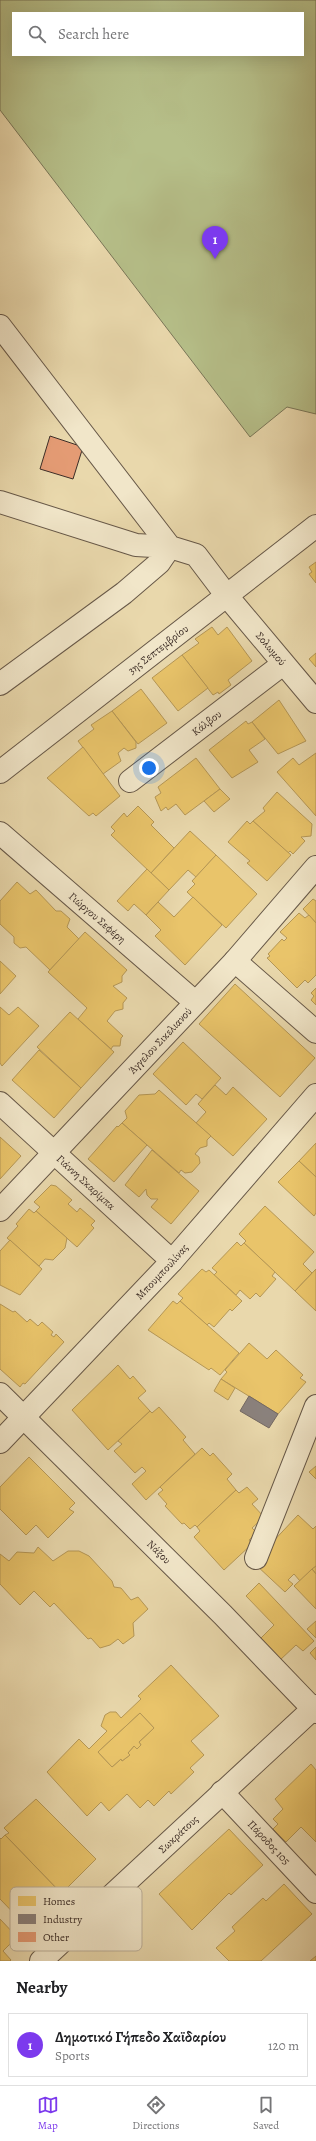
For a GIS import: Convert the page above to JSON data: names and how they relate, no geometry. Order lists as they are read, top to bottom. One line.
{"streets":{"street":["3ης Σεπτεμβρίου","Σολωμού","Κάλβου","Γιώργου Σεφέρη","Άγγελου Σικελιανού","Γιάννη Σκαρίμπα","Μπουμπουλίνας","Νάξου","Σωκράτους","Πάροδος 105"]},"crossings":[["3ης Σεπτεμβρίου","Σολωμού"],["Σολωμού","Κάλβου"],["Γιώργου Σεφέρη","Άγγελου Σικελιανού"],["Άγγελου Σικελιανού","Γιάννη Σκαρίμπα"],["Γιάννη Σκαρίμπα","Μπουμπουλίνας"],["Μπουμπουλίνας","Νάξου"],["Νάξου","Σωκράτους"],["Σωκράτους","Πάροδος 105"]],"legend":["Homes","Industry","Other"],"page":{"search":"Search here","pins":"1","heading":"Nearby","list":[{"mark":"1","name":"Δημοτικό Γήπεδο Χαϊδαρίου","note":"Sports","value":"120 m"}],"nav":["Map","Directions","Saved"]}}
